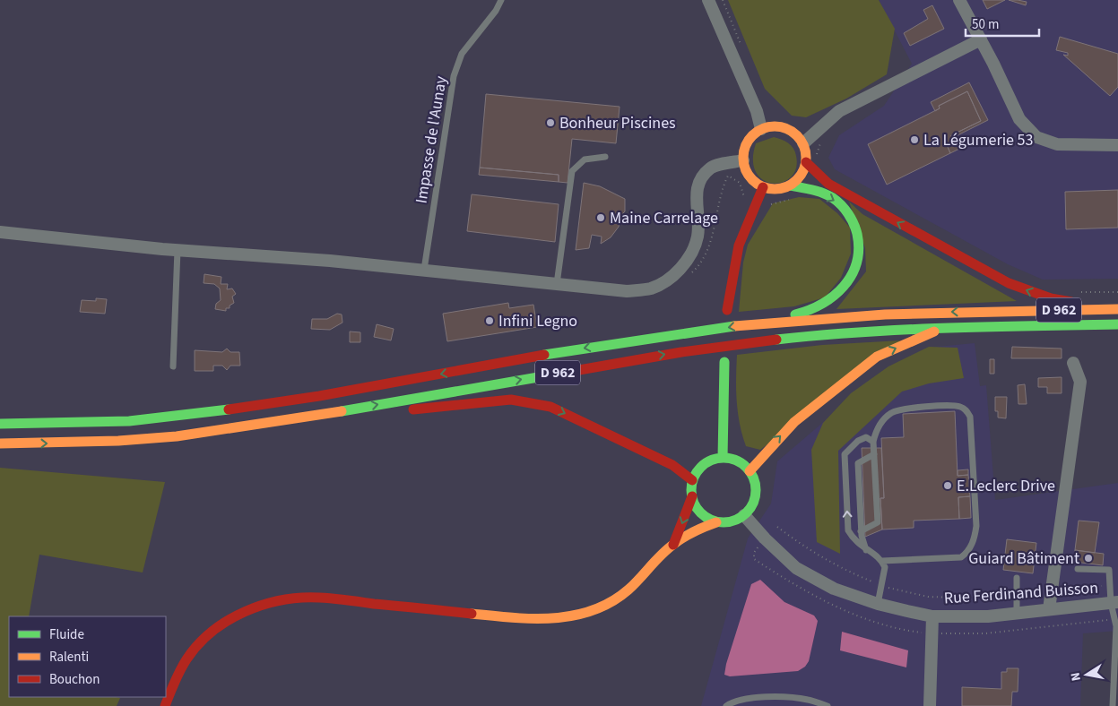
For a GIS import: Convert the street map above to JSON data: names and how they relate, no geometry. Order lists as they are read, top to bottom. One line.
{"streets":{"main road":["D 962"],"street":["Rue Ferdinand Buisson"],"lane":["Impasse de l'Aunay"]},"places":["Bonheur Piscines","La Légumerie 53","Maine Carrelage","Infini Legno","E.Leclerc Drive","Guiard Bâtiment"],"legend":["Fluide","Ralenti","Bouchon"],"scale_bar":"50 m","north":"left"}
